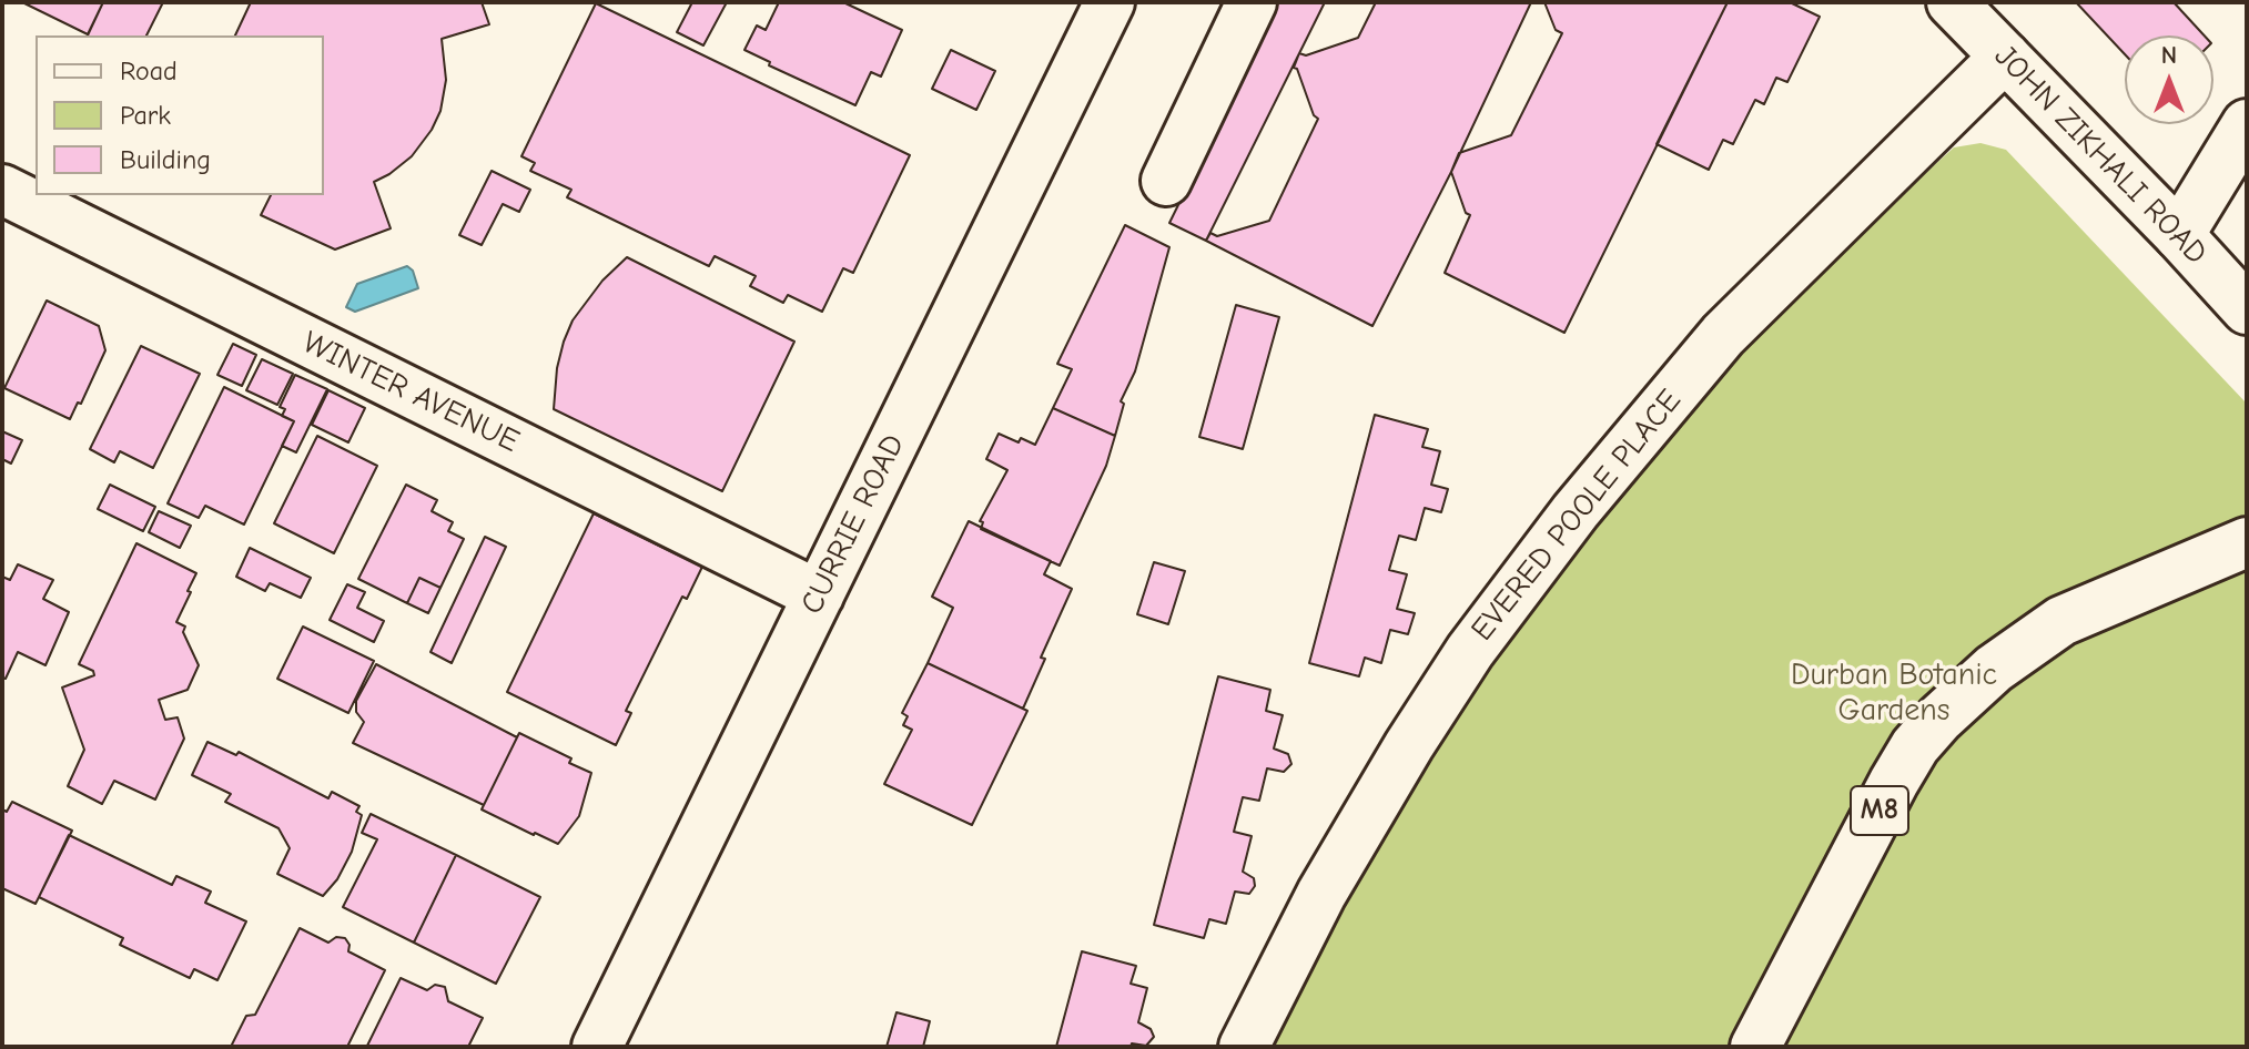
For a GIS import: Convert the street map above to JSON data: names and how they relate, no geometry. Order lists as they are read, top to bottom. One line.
{"streets":{"street":["JOHN ZIKHALI ROAD","WINTER AVENUE","EVERED POOLE PLACE","CURRIE ROAD","M8"]},"crossings":[["JOHN ZIKHALI ROAD","EVERED POOLE PLACE"],["WINTER AVENUE","CURRIE ROAD"]],"parks":["Durban Botanic Gardens"],"legend":["Road","Park","Building"],"north":"top"}
